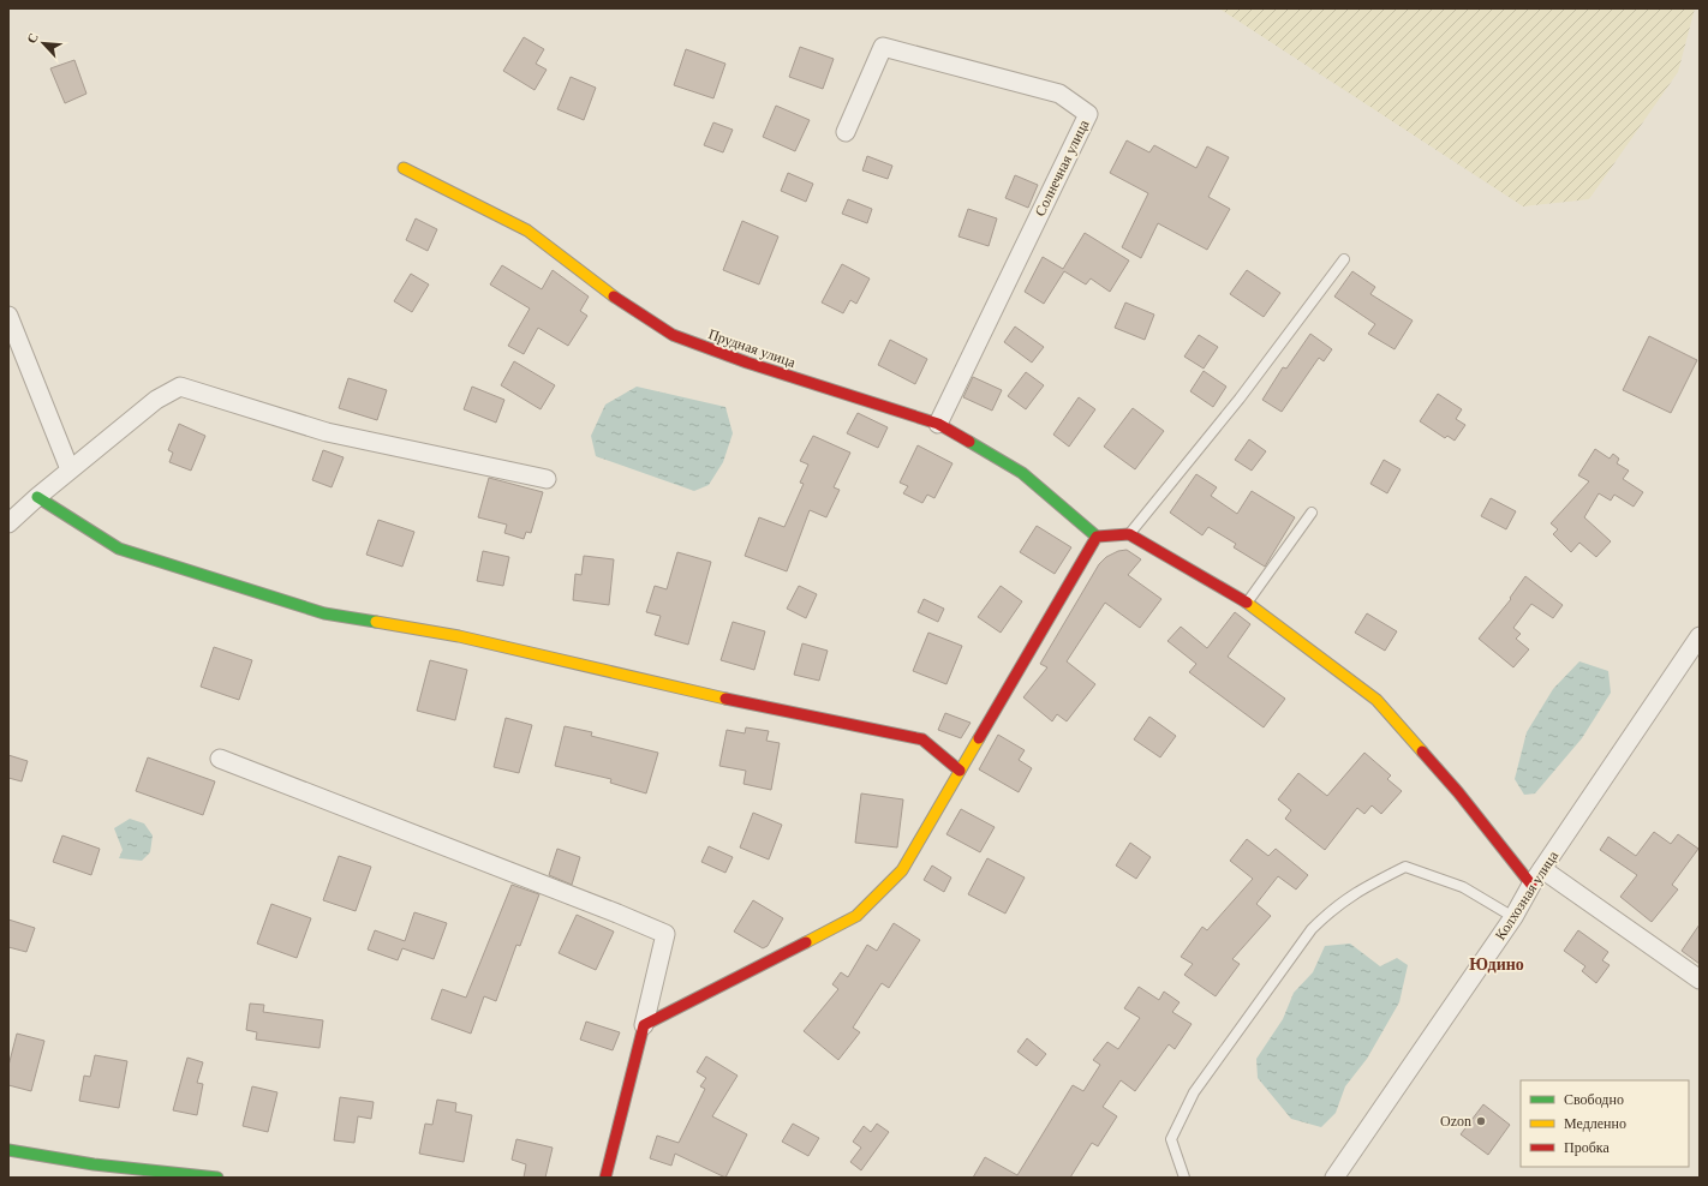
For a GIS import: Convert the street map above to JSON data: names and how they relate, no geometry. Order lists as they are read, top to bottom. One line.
{"streets":{"street":["Солнечная улица","Прудная улица","Колхозная улица"]},"crossings":[["Солнечная улица","Прудная улица"]],"districts":["Юдино"],"places":["Ozon"],"legend":["Свободно","Медленно","Пробка"],"north":"top left"}
